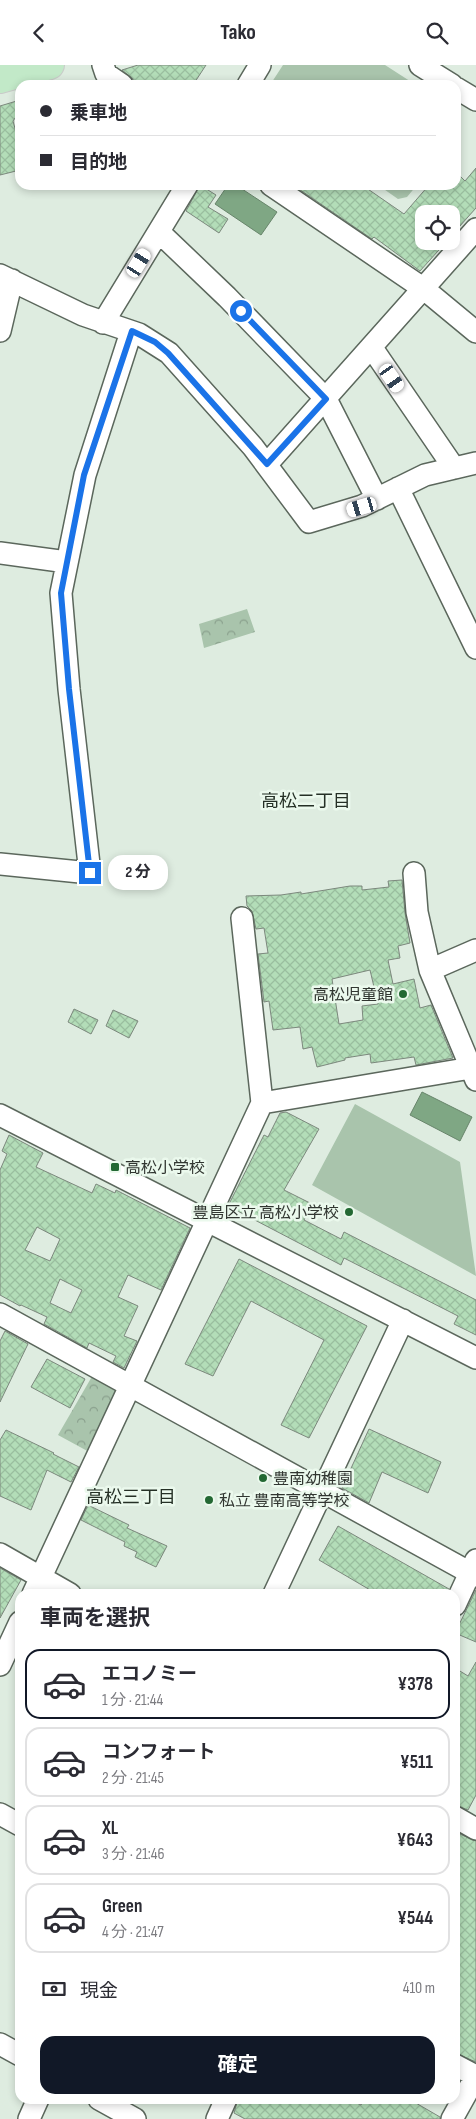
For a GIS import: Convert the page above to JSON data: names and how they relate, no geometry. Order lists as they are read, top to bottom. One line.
{"districts":["高松二丁目","高松三丁目"],"places":{"other":["高松児童館","豊島区立 高松小学校","豊南幼稚園","私立 豊南高等学校"],"transit":["高松小学校"]},"page":{"header":"Tako","banner":["乗車地","目的地"],"bubble":"2 分","heading":"車両を選択","list":[{"name":"エコノミー","note":"1 分 · 21:44","value":"¥378"},{"name":"コンフォート","note":"2 分 · 21:45","value":"¥511"},{"name":"XL","note":"3 分 · 21:46","value":"¥643"},{"name":"Green","note":"4 分 · 21:47","value":"¥544"}],"pay":["現金","410 m"],"buttons":"確定"}}
